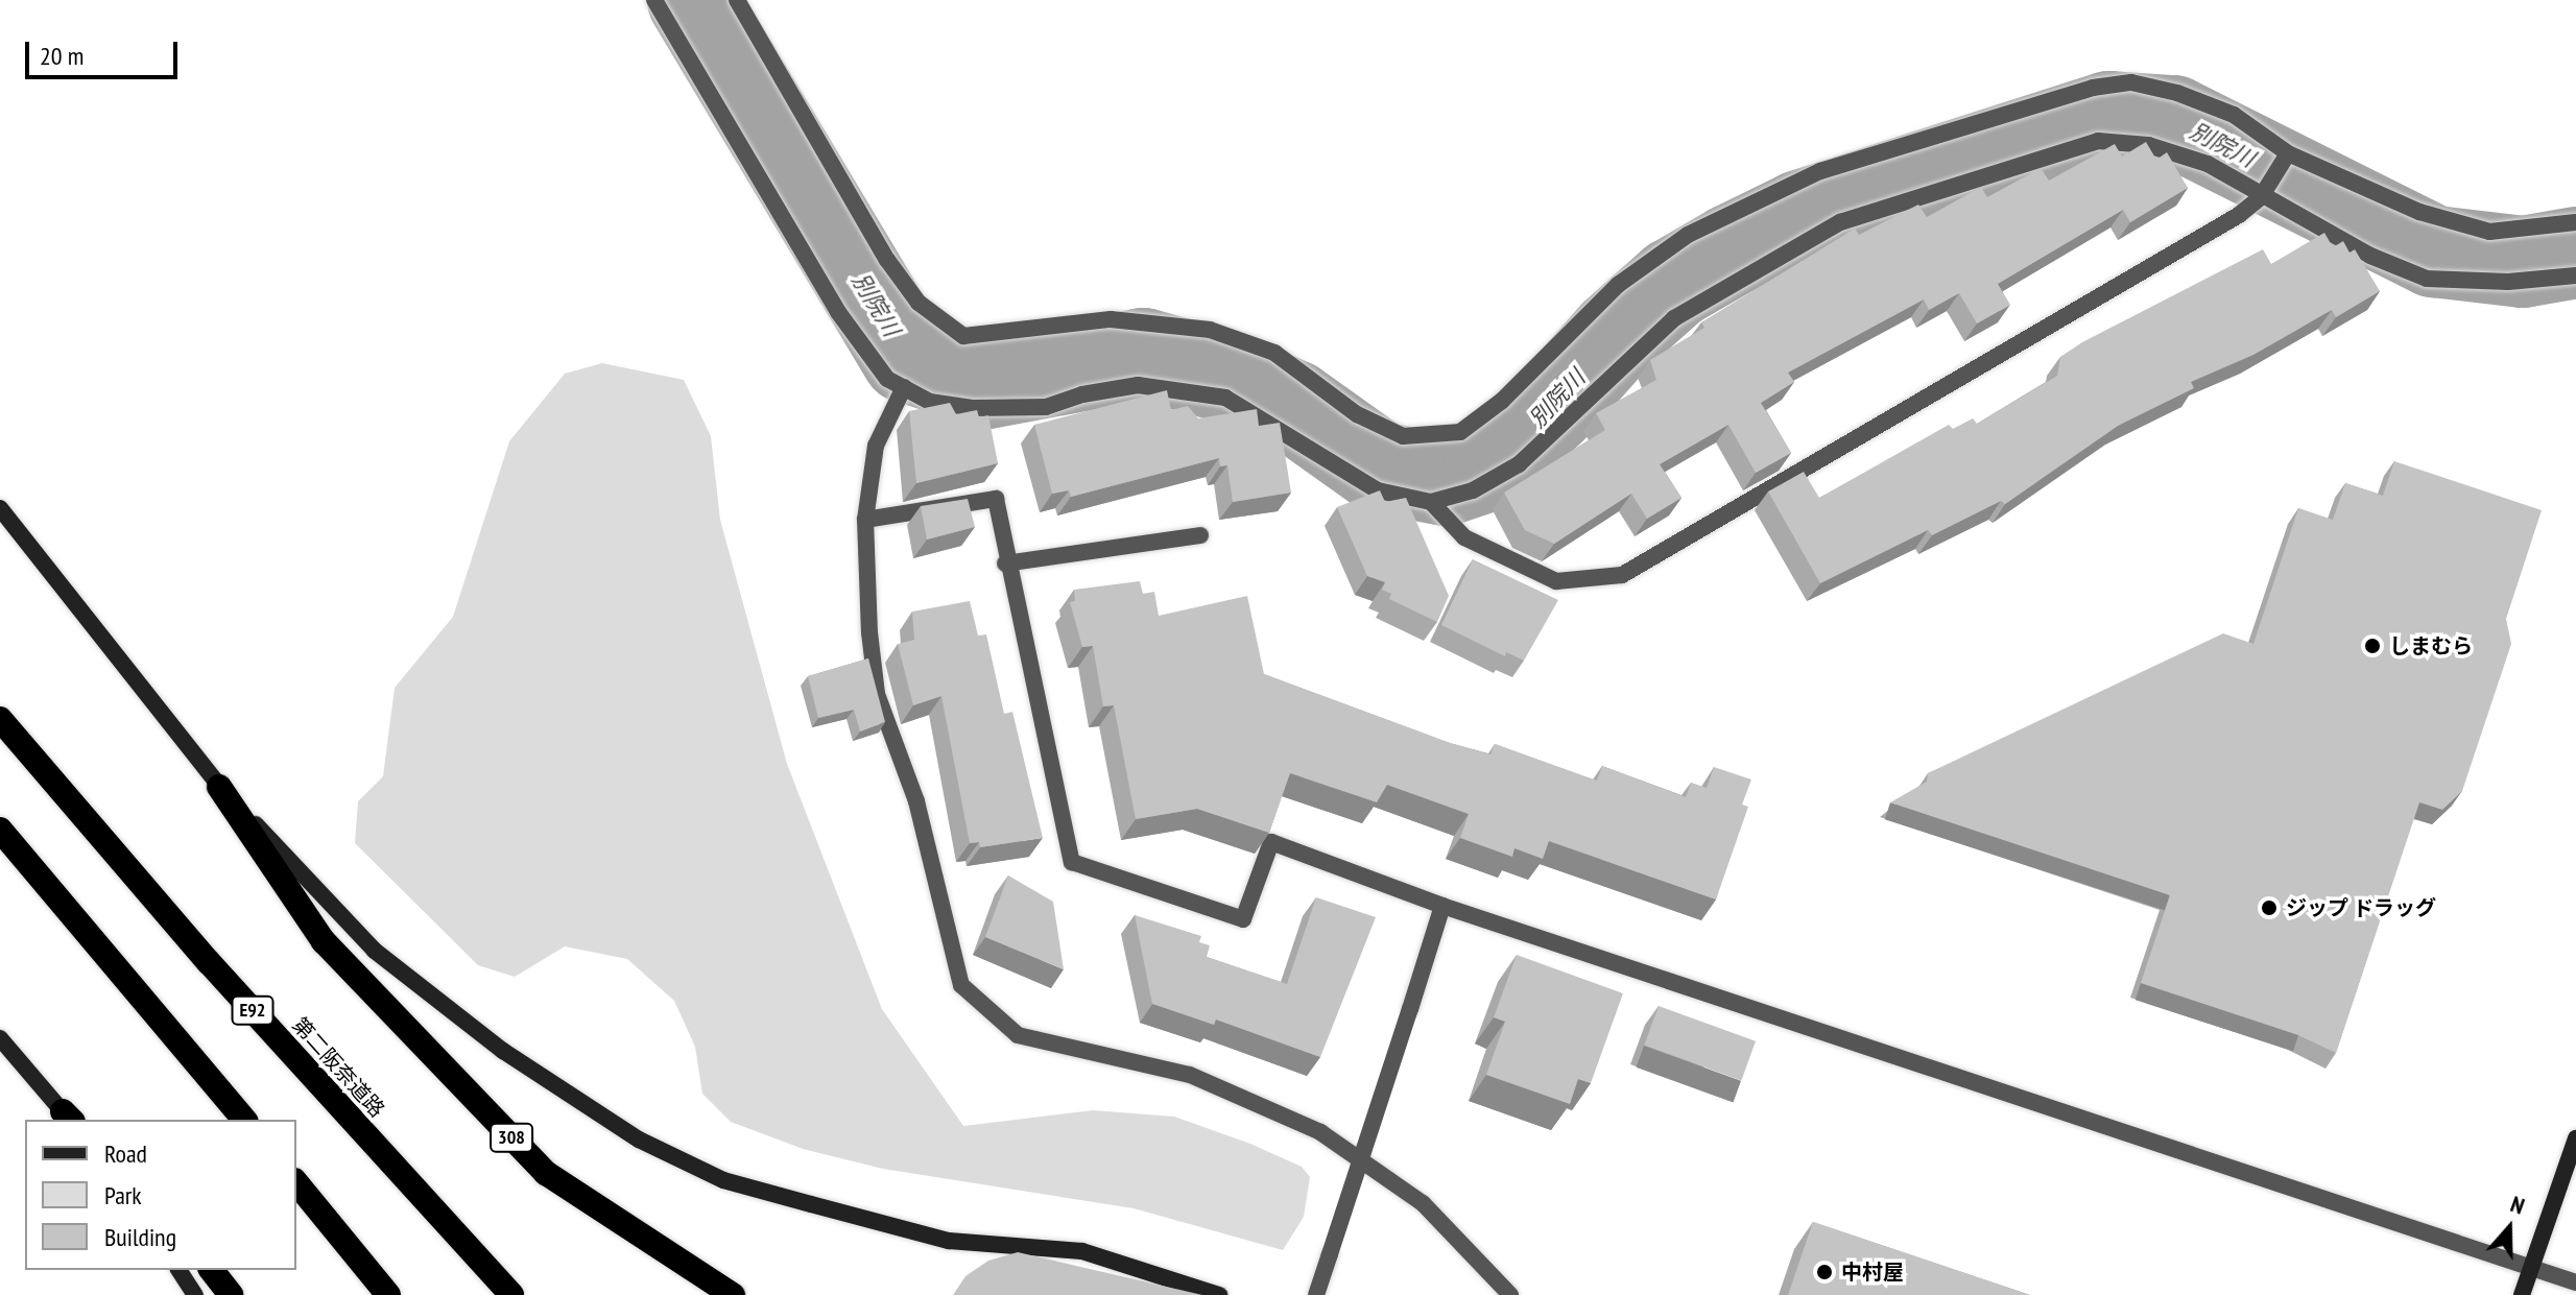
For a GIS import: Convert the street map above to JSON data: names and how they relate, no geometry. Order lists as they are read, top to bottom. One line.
{"streets":{"highway":["E92","第二阪奈道路","308"]},"water":["別院川"],"places":["しまむら","ジップ ドラッグ","中村屋"],"legend":["Road","Park","Building"],"scale_bar":"20 m","north":"top"}
